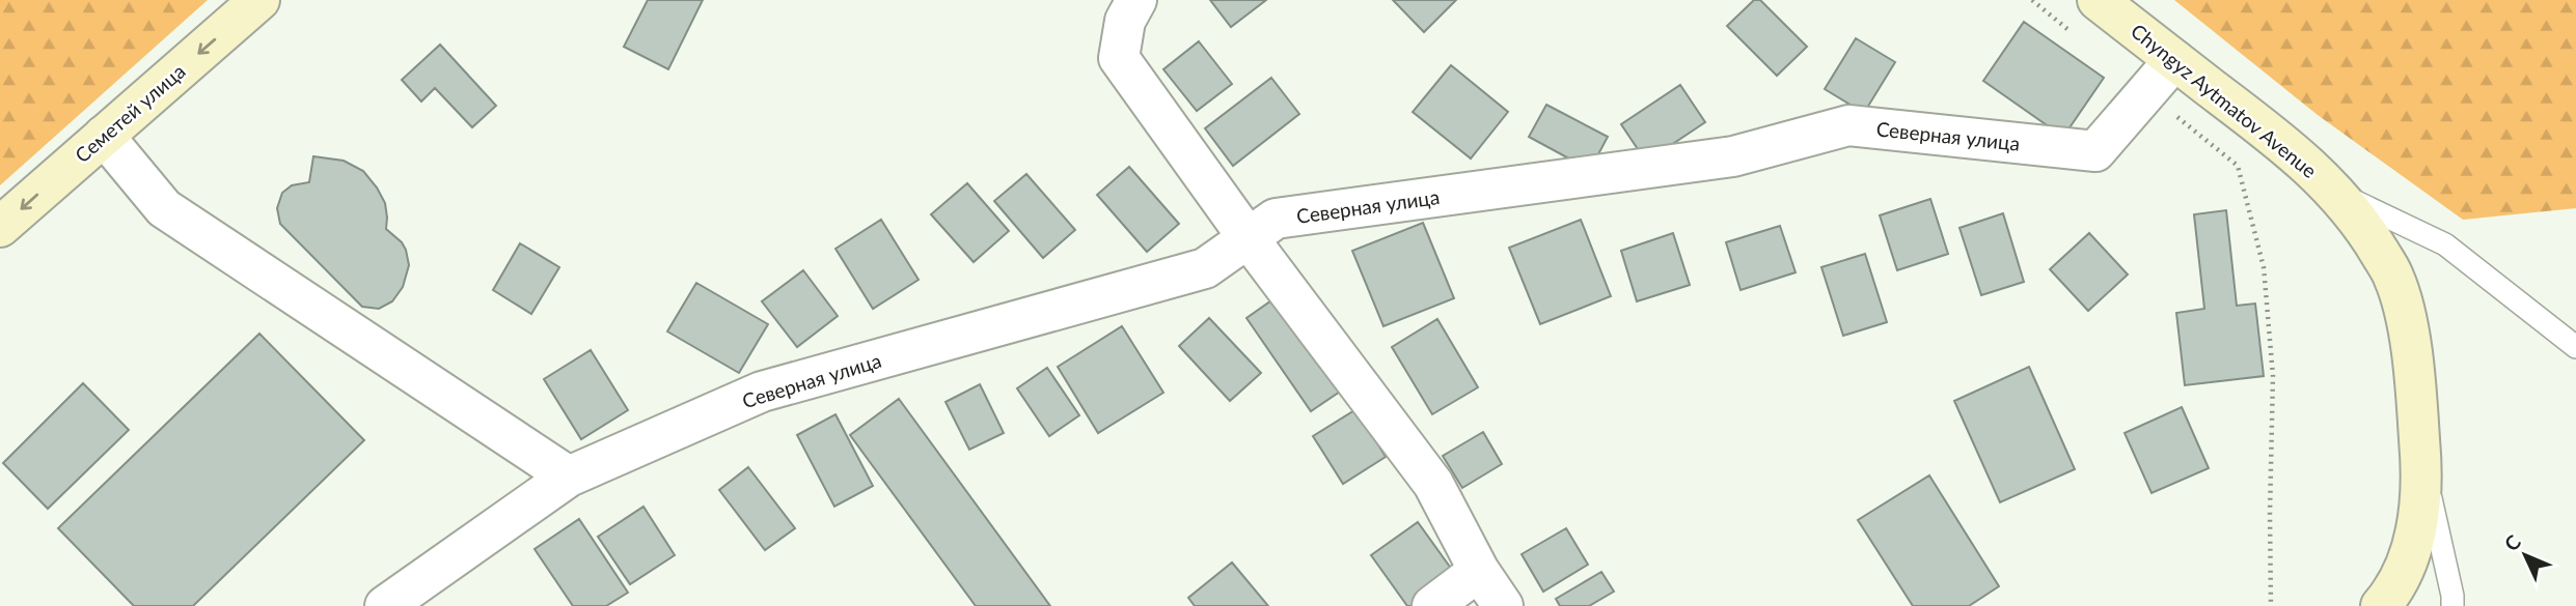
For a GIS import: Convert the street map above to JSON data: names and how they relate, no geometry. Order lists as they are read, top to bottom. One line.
{"streets":{"main road":["Chyngyz Aytmatov Avenue","Семетей улица"],"street":["Северная улица"]},"crossings":[["Chyngyz Aytmatov Avenue","Северная улица"]],"one_way":["Семетей улица"],"north":"top left"}
